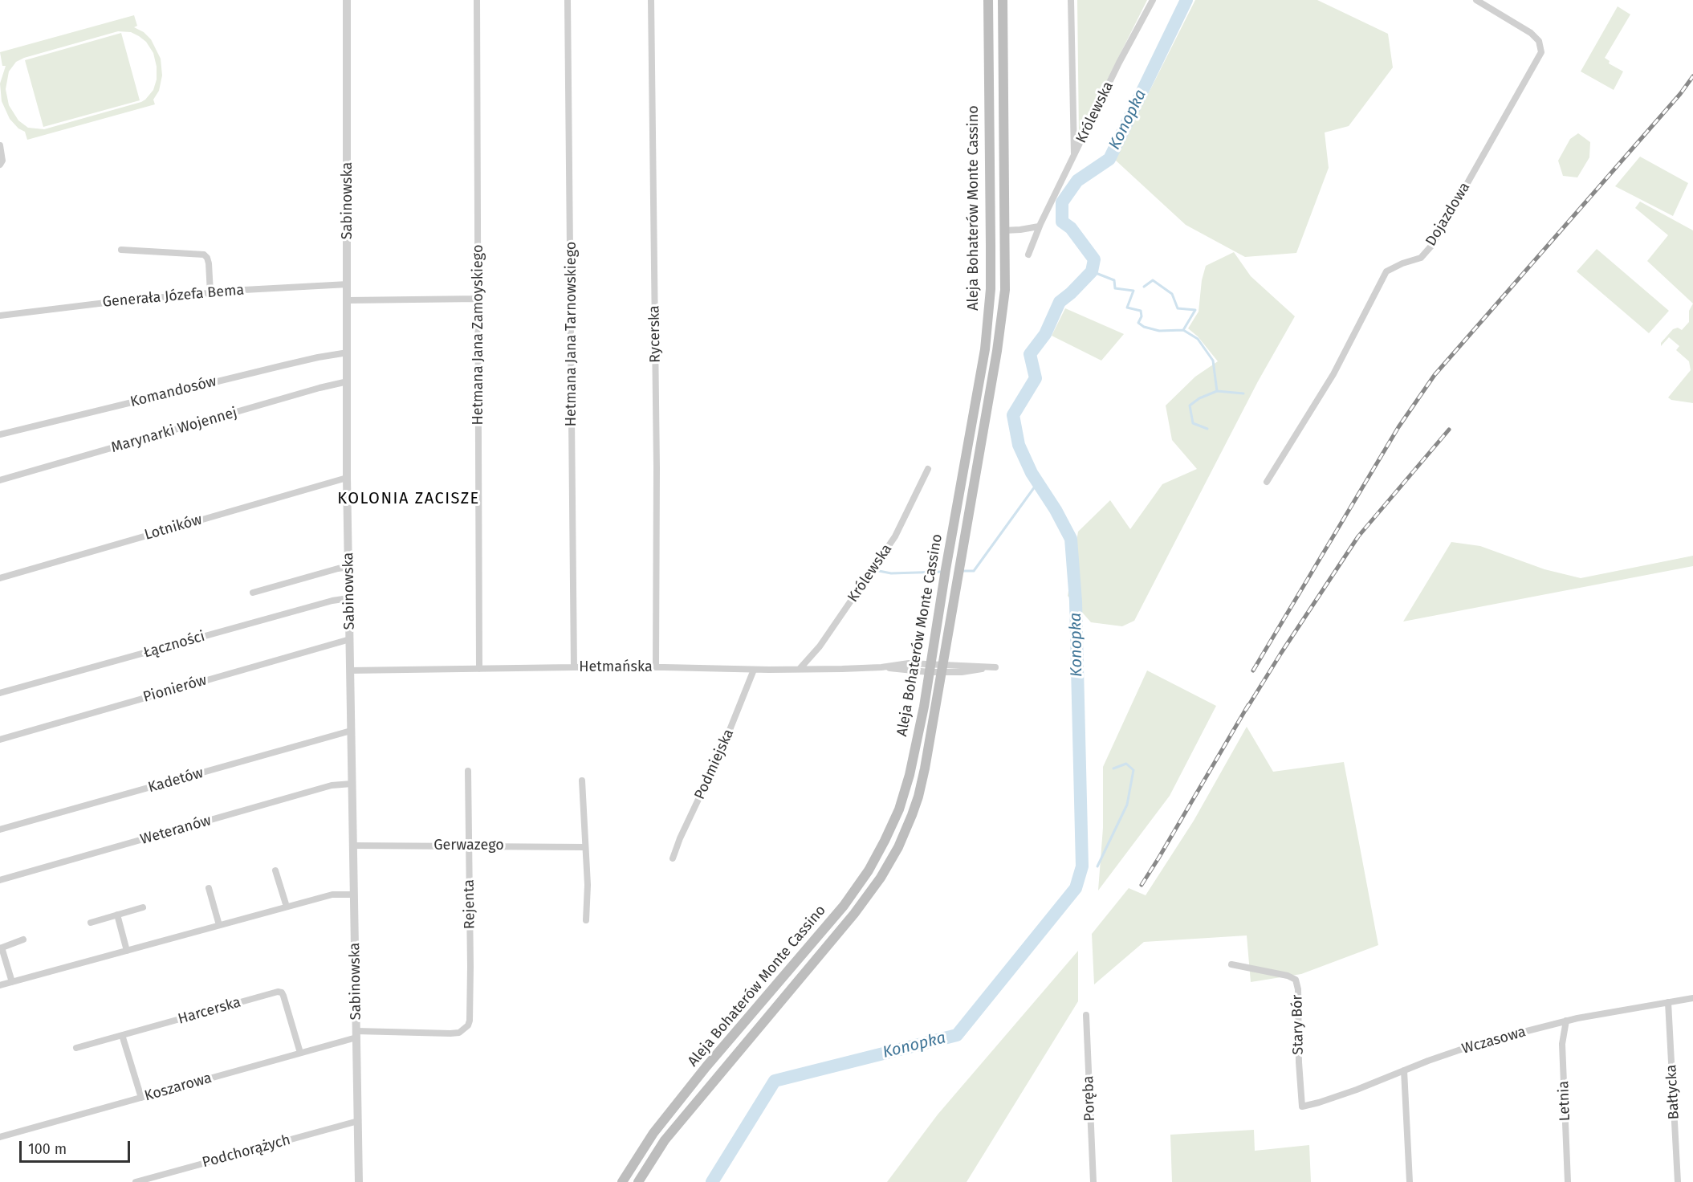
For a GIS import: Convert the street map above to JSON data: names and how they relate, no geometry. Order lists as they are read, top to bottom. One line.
{"streets":{"main road":["Aleja Bohaterów Monte Cassino"],"street":["Królewska","Sabinowska","Dojazdowa","Generała Józefa Bema","Hetmana Jana Tarnowskiego","Rycerska","Hetmana Jana Zamoyskiego","Komandosów","Marynarki Wojennej","Lotników","Łączności","Hetmańska","Pionierów","Podmiejska","Kadetów","Weteranów","Gerwazego","Rejenta","Harcerska","Stary Bór","Wczasowa","Koszarowa","Bałtycka","Poręba","Letnia","Podchorążych"]},"crossings":[["Królewska","Hetmańska"],["Sabinowska","Generała Józefa Bema"],["Sabinowska","Komandosów"],["Sabinowska","Marynarki Wojennej"],["Sabinowska","Lotników"],["Sabinowska","Łączności"],["Sabinowska","Hetmańska"],["Sabinowska","Pionierów"],["Sabinowska","Kadetów"],["Sabinowska","Weteranów"],["Sabinowska","Gerwazego"],["Sabinowska","Koszarowa"],["Sabinowska","Podchorążych"],["Aleja Bohaterów Monte Cassino","Hetmańska"],["Hetmana Jana Tarnowskiego","Hetmańska"],["Rycerska","Hetmańska"],["Hetmana Jana Zamoyskiego","Hetmańska"],["Hetmańska","Podmiejska"],["Gerwazego","Rejenta"],["Rejenta","Koszarowa"],["Harcerska","Koszarowa"],["Stary Bór","Wczasowa"],["Wczasowa","Bałtycka"],["Wczasowa","Letnia"]],"districts":["KOLONIA ZACISZE"],"water":["Konopka"],"scale_bar":"100 m"}
